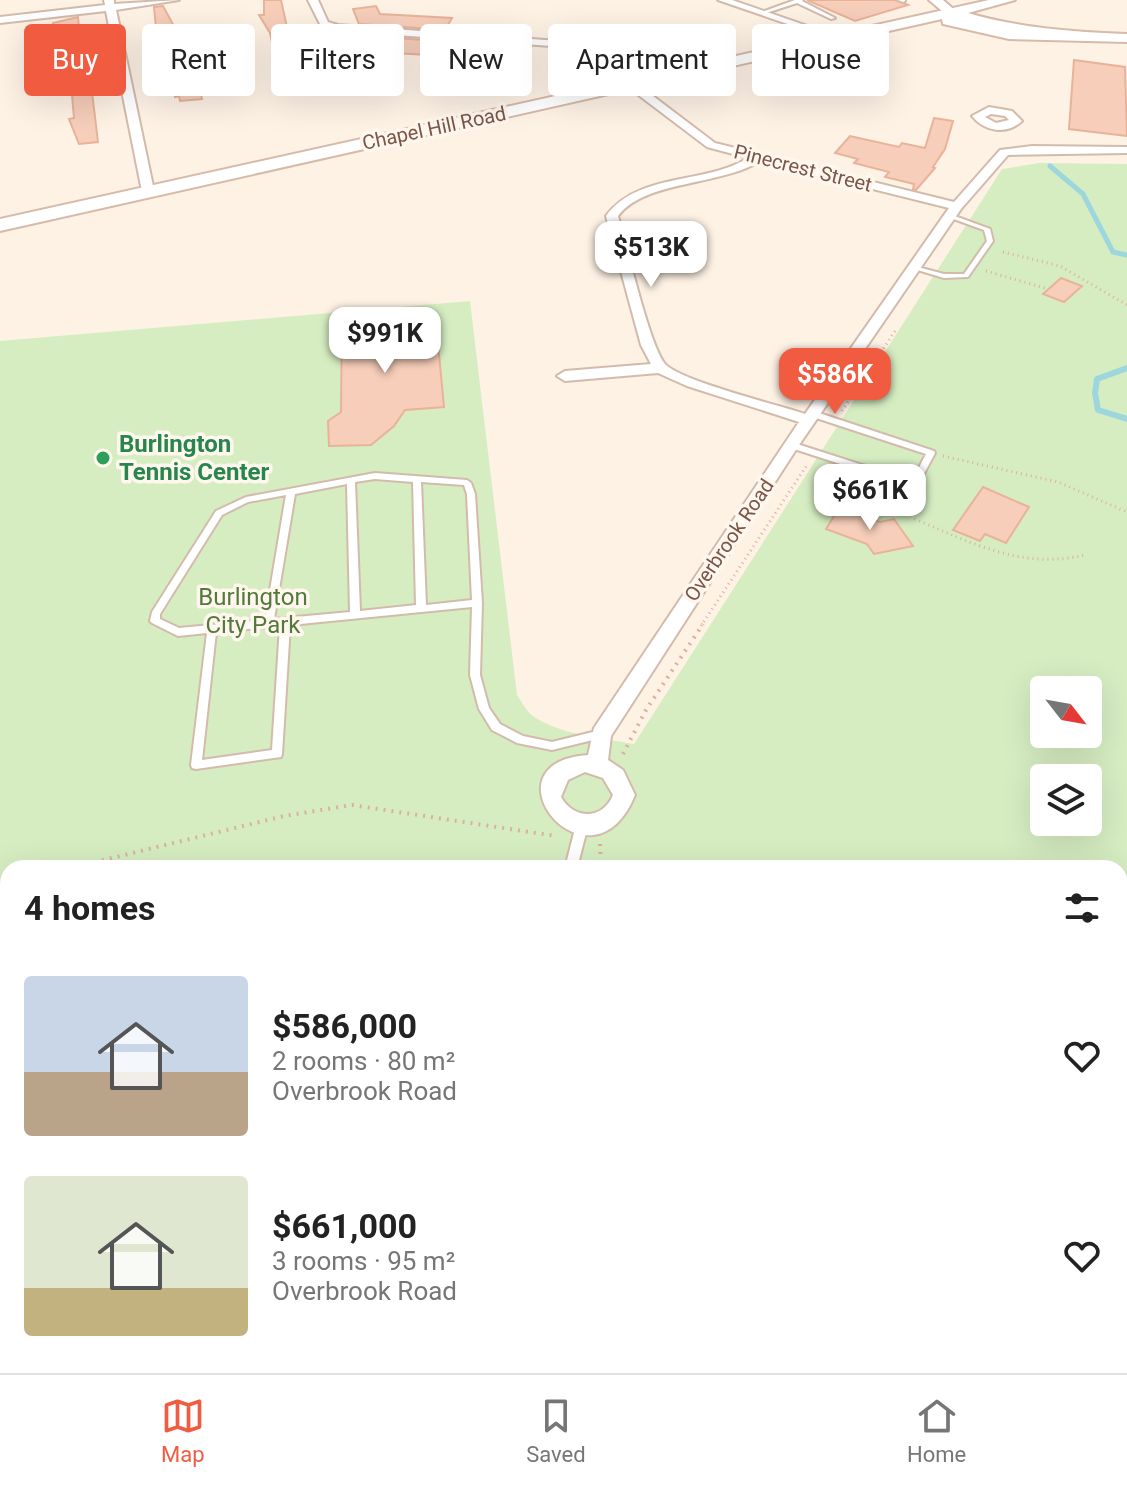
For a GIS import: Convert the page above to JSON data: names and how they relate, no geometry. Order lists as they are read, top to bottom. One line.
{"streets":{"main road":["Chapel Hill Road"],"street":["Pinecrest Street","Overbrook Road"]},"crossings":[["Pinecrest Street","Overbrook Road"]],"parks":["Burlington City Park"],"places":["Burlington Tennis Center"],"north":"bottom right","page":{"chip":["Buy","Rent","Filters","New","Apartment","House"],"price":["$513K","$991K","$586K","$661K"],"heading":"4 homes","list":[{"name":"$586,000","note":"2 rooms · 80 m² · Overbrook Road"},{"name":"$661,000","note":"3 rooms · 95 m² · Overbrook Road"}],"tabs":["Map","Saved","Home"]}}
